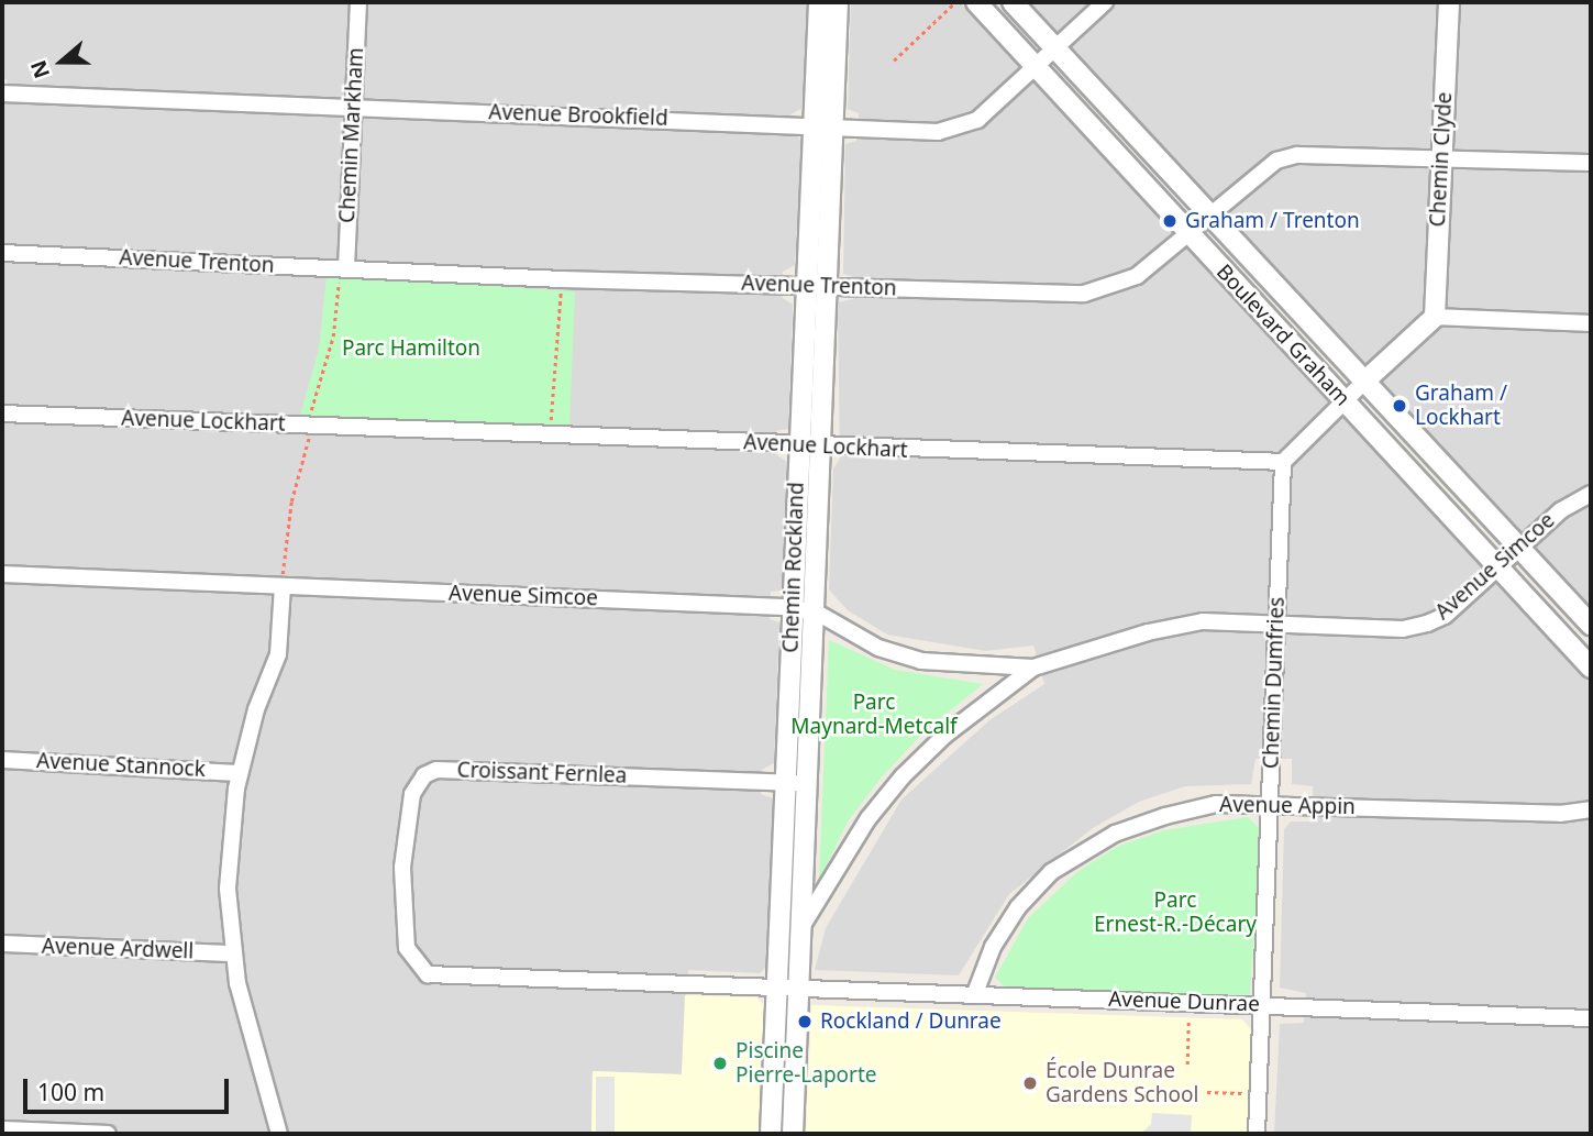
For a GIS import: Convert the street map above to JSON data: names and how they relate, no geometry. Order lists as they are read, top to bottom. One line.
{"streets":{"street":["Avenue Brookfield","Chemin Markham","Chemin Clyde","Avenue Trenton","Boulevard Graham","Avenue Lockhart","Avenue Simcoe","Chemin Rockland","Chemin Dumfries","Avenue Stannock","Croissant Fernlea","Avenue Appin","Avenue Ardwell","Avenue Dunrae"]},"crossings":[["Avenue Brookfield","Chemin Markham"],["Avenue Brookfield","Boulevard Graham"],["Avenue Brookfield","Chemin Rockland"],["Chemin Markham","Avenue Trenton"],["Chemin Clyde","Avenue Trenton"],["Avenue Trenton","Boulevard Graham"],["Avenue Trenton","Chemin Rockland"],["Boulevard Graham","Avenue Simcoe"],["Avenue Lockhart","Chemin Rockland"],["Avenue Lockhart","Chemin Dumfries"],["Avenue Simcoe","Chemin Rockland"],["Avenue Simcoe","Chemin Dumfries"],["Chemin Rockland","Croissant Fernlea"],["Chemin Rockland","Avenue Dunrae"],["Chemin Dumfries","Avenue Appin"],["Chemin Dumfries","Avenue Dunrae"],["Croissant Fernlea","Avenue Dunrae"],["Avenue Appin","Avenue Dunrae"]],"parks":["Parc Hamilton","Parc Maynard-Metcalf","Parc Ernest-R.-Décary"],"places":["Graham / Trenton","Graham / Lockhart","Rockland / Dunrae","Piscine Pierre-Laporte","École Dunrae Gardens School"],"scale_bar":"100 m","north":"left"}
